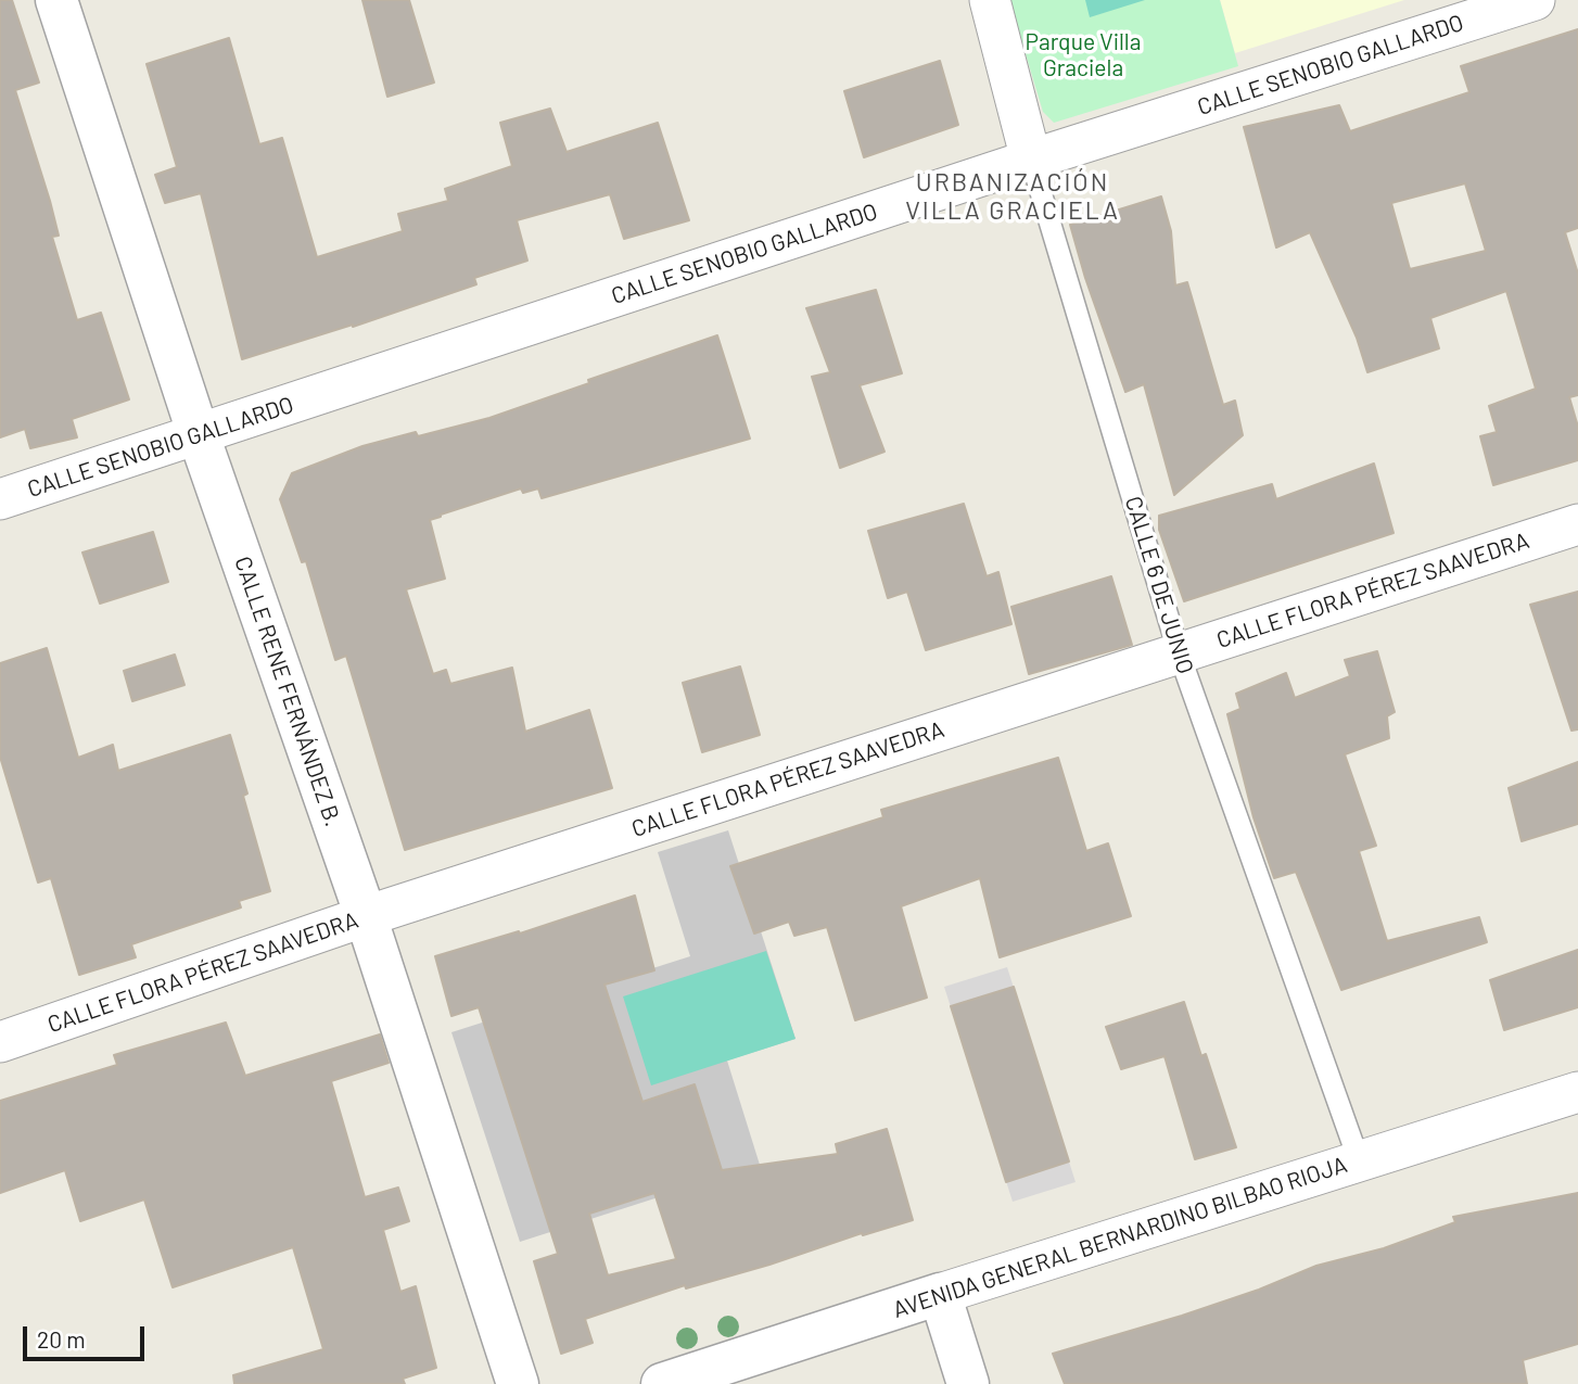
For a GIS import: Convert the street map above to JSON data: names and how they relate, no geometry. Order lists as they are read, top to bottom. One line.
{"streets":{"street":["CALLE SENOBIO GALLARDO","CALLE 6 DE JUNIO","CALLE FLORA PÉREZ SAAVEDRA","CALLE RENE FERNÁNDEZ B.","AVENIDA GENERAL BERNARDINO BILBAO RIOJA"]},"crossings":[["CALLE SENOBIO GALLARDO","CALLE 6 DE JUNIO"],["CALLE SENOBIO GALLARDO","CALLE RENE FERNÁNDEZ B."],["CALLE 6 DE JUNIO","CALLE FLORA PÉREZ SAAVEDRA"],["CALLE 6 DE JUNIO","AVENIDA GENERAL BERNARDINO BILBAO RIOJA"],["CALLE FLORA PÉREZ SAAVEDRA","CALLE RENE FERNÁNDEZ B."]],"districts":["URBANIZACIÓN VILLA GRACIELA"],"parks":["Parque Villa Graciela"],"scale_bar":"20 m"}
